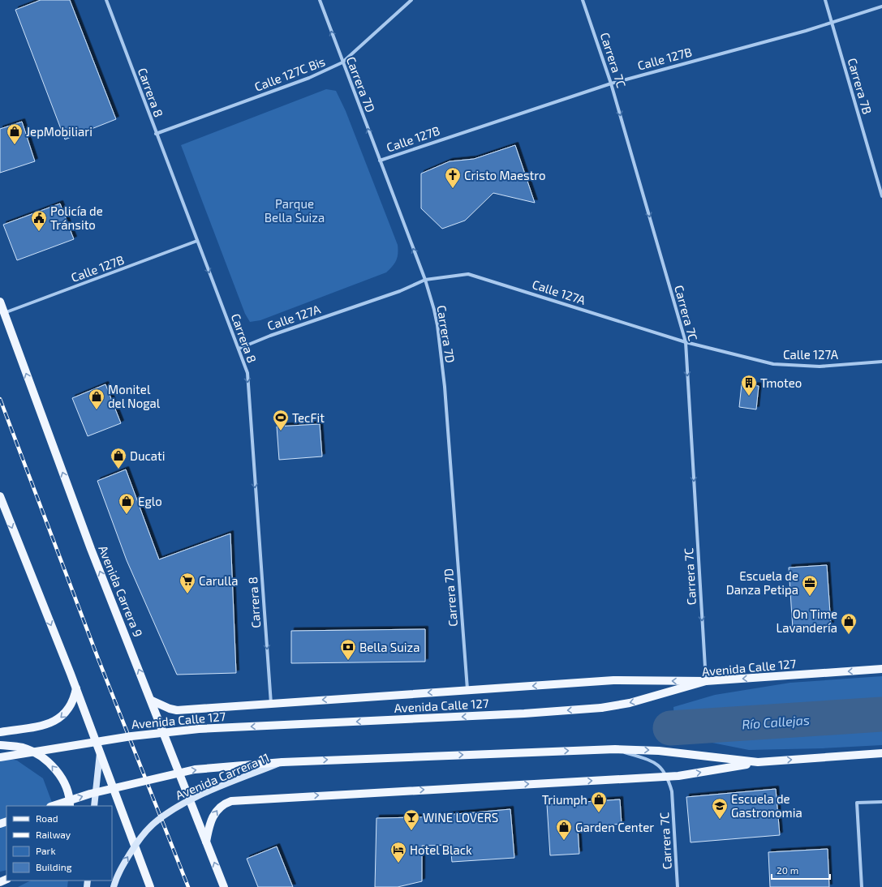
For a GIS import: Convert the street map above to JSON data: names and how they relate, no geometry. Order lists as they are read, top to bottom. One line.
{"streets":{"main road":["Avenida Carrera 9","Avenida Calle 127","Avenida Carrera 11"],"street":["Calle 127B","Carrera 7C","Calle 127C Bis","Carrera 7D","Carrera 7B","Carrera 8","Calle 127A"]},"crossings":[["Calle 127B","Carrera 7C"],["Calle 127B","Carrera 7D"],["Calle 127B","Carrera 7B"],["Calle 127B","Carrera 8"],["Calle 127B","Avenida Carrera 9"],["Carrera 7C","Calle 127A"],["Carrera 7C","Avenida Calle 127"],["Calle 127C Bis","Carrera 7D"],["Calle 127C Bis","Carrera 8"],["Carrera 7D","Calle 127A"],["Carrera 8","Calle 127A"]],"one_way":["Carrera 7C","Carrera 7D","Carrera 8","Avenida Carrera 11"],"water":["Río Callejas"],"parks":["Parque Bella Suiza"],"places":{"shop":["JepMobiliari","Monitel del Nogal","Ducati","Eglo","On Time Lavandería","Triumph","Garden Center"],"church":["Cristo Maestro"],"public building":["Policía de Tránsito"],"building":["Tmoteo"],"sports":["TecFit"],"supermarket":["Carulla"],"office":["Escuela de Danza Petipa"],"bank":["Bella Suiza"],"school or university":["Escuela de Gastronomia"],"bar":["WINE LOVERS"],"hotel":["Hotel Black"]},"legend":["Road","Railway","Park","Building"],"scale_bar":"20 m"}
